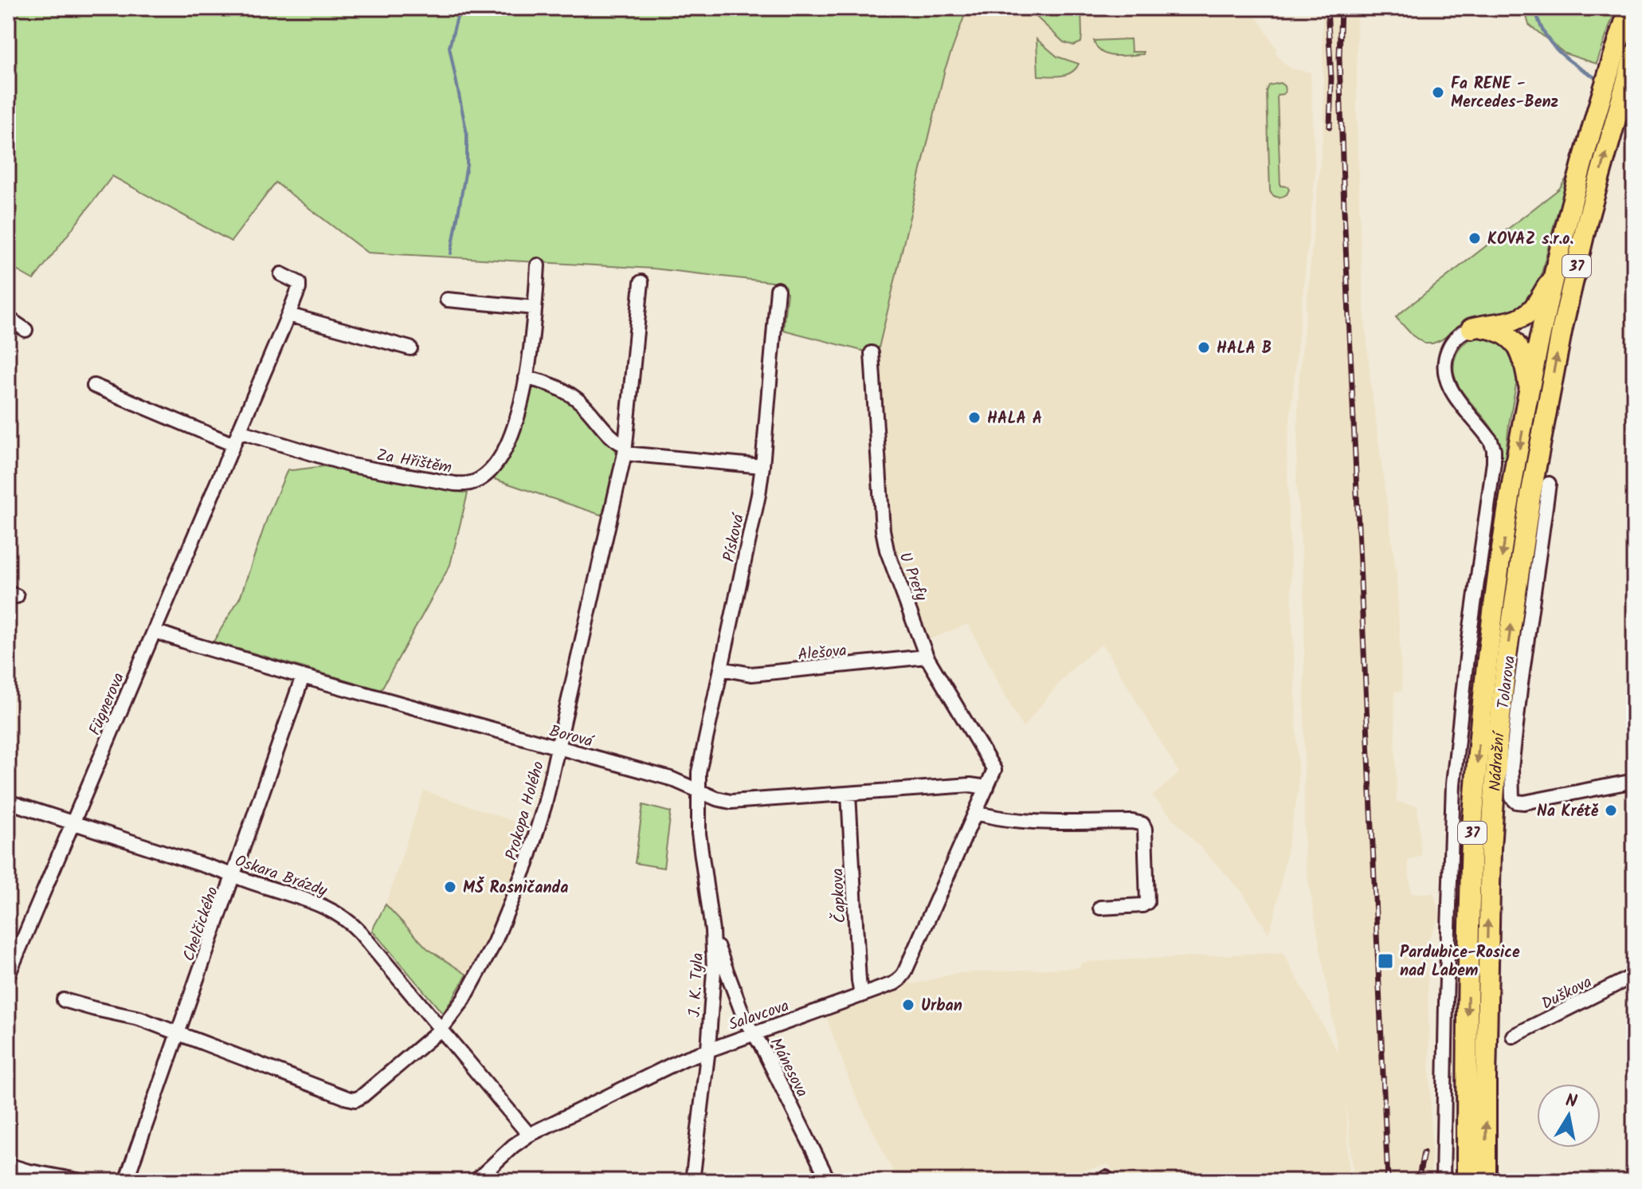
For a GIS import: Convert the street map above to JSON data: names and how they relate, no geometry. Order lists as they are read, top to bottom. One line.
{"streets":{"main road":["37","Nádražní"],"street":["Za Hřištěm","Písková","U Prefy","Alešova","Tolarova","Fügnerova","Borová","Prokopa Holého","Oskara Brázdy","Čapkova","Chelčického","J. K. Tyla","Duškova","Salavcova","Mánesova"]},"crossings":[["37","Nádražní"],["Za Hřištěm","Fügnerova"],["Písková","Alešova"],["Písková","Borová"],["Písková","J. K. Tyla"],["U Prefy","Alešova"],["U Prefy","Borová"],["U Prefy","Salavcova"],["Fügnerova","Borová"],["Fügnerova","Oskara Brázdy"],["Borová","Prokopa Holého"],["Borová","Čapkova"],["Borová","Chelčického"],["Borová","J. K. Tyla"],["Borová","Salavcova"],["Prokopa Holého","Oskara Brázdy"],["Prokopa Holého","Chelčického"],["Oskara Brázdy","Chelčického"],["Oskara Brázdy","Salavcova"],["Čapkova","Salavcova"],["J. K. Tyla","Salavcova"],["J. K. Tyla","Mánesova"],["Salavcova","Mánesova"]],"places":{"other":["Fa RENE - Mercedes-Benz","KOVAZ s.r.o.","HALA B","HALA A","Na Krétě","MŠ Rosničanda","Urban"],"transit":["Pardubice-Rosice nad Labem"]},"north":"top"}
